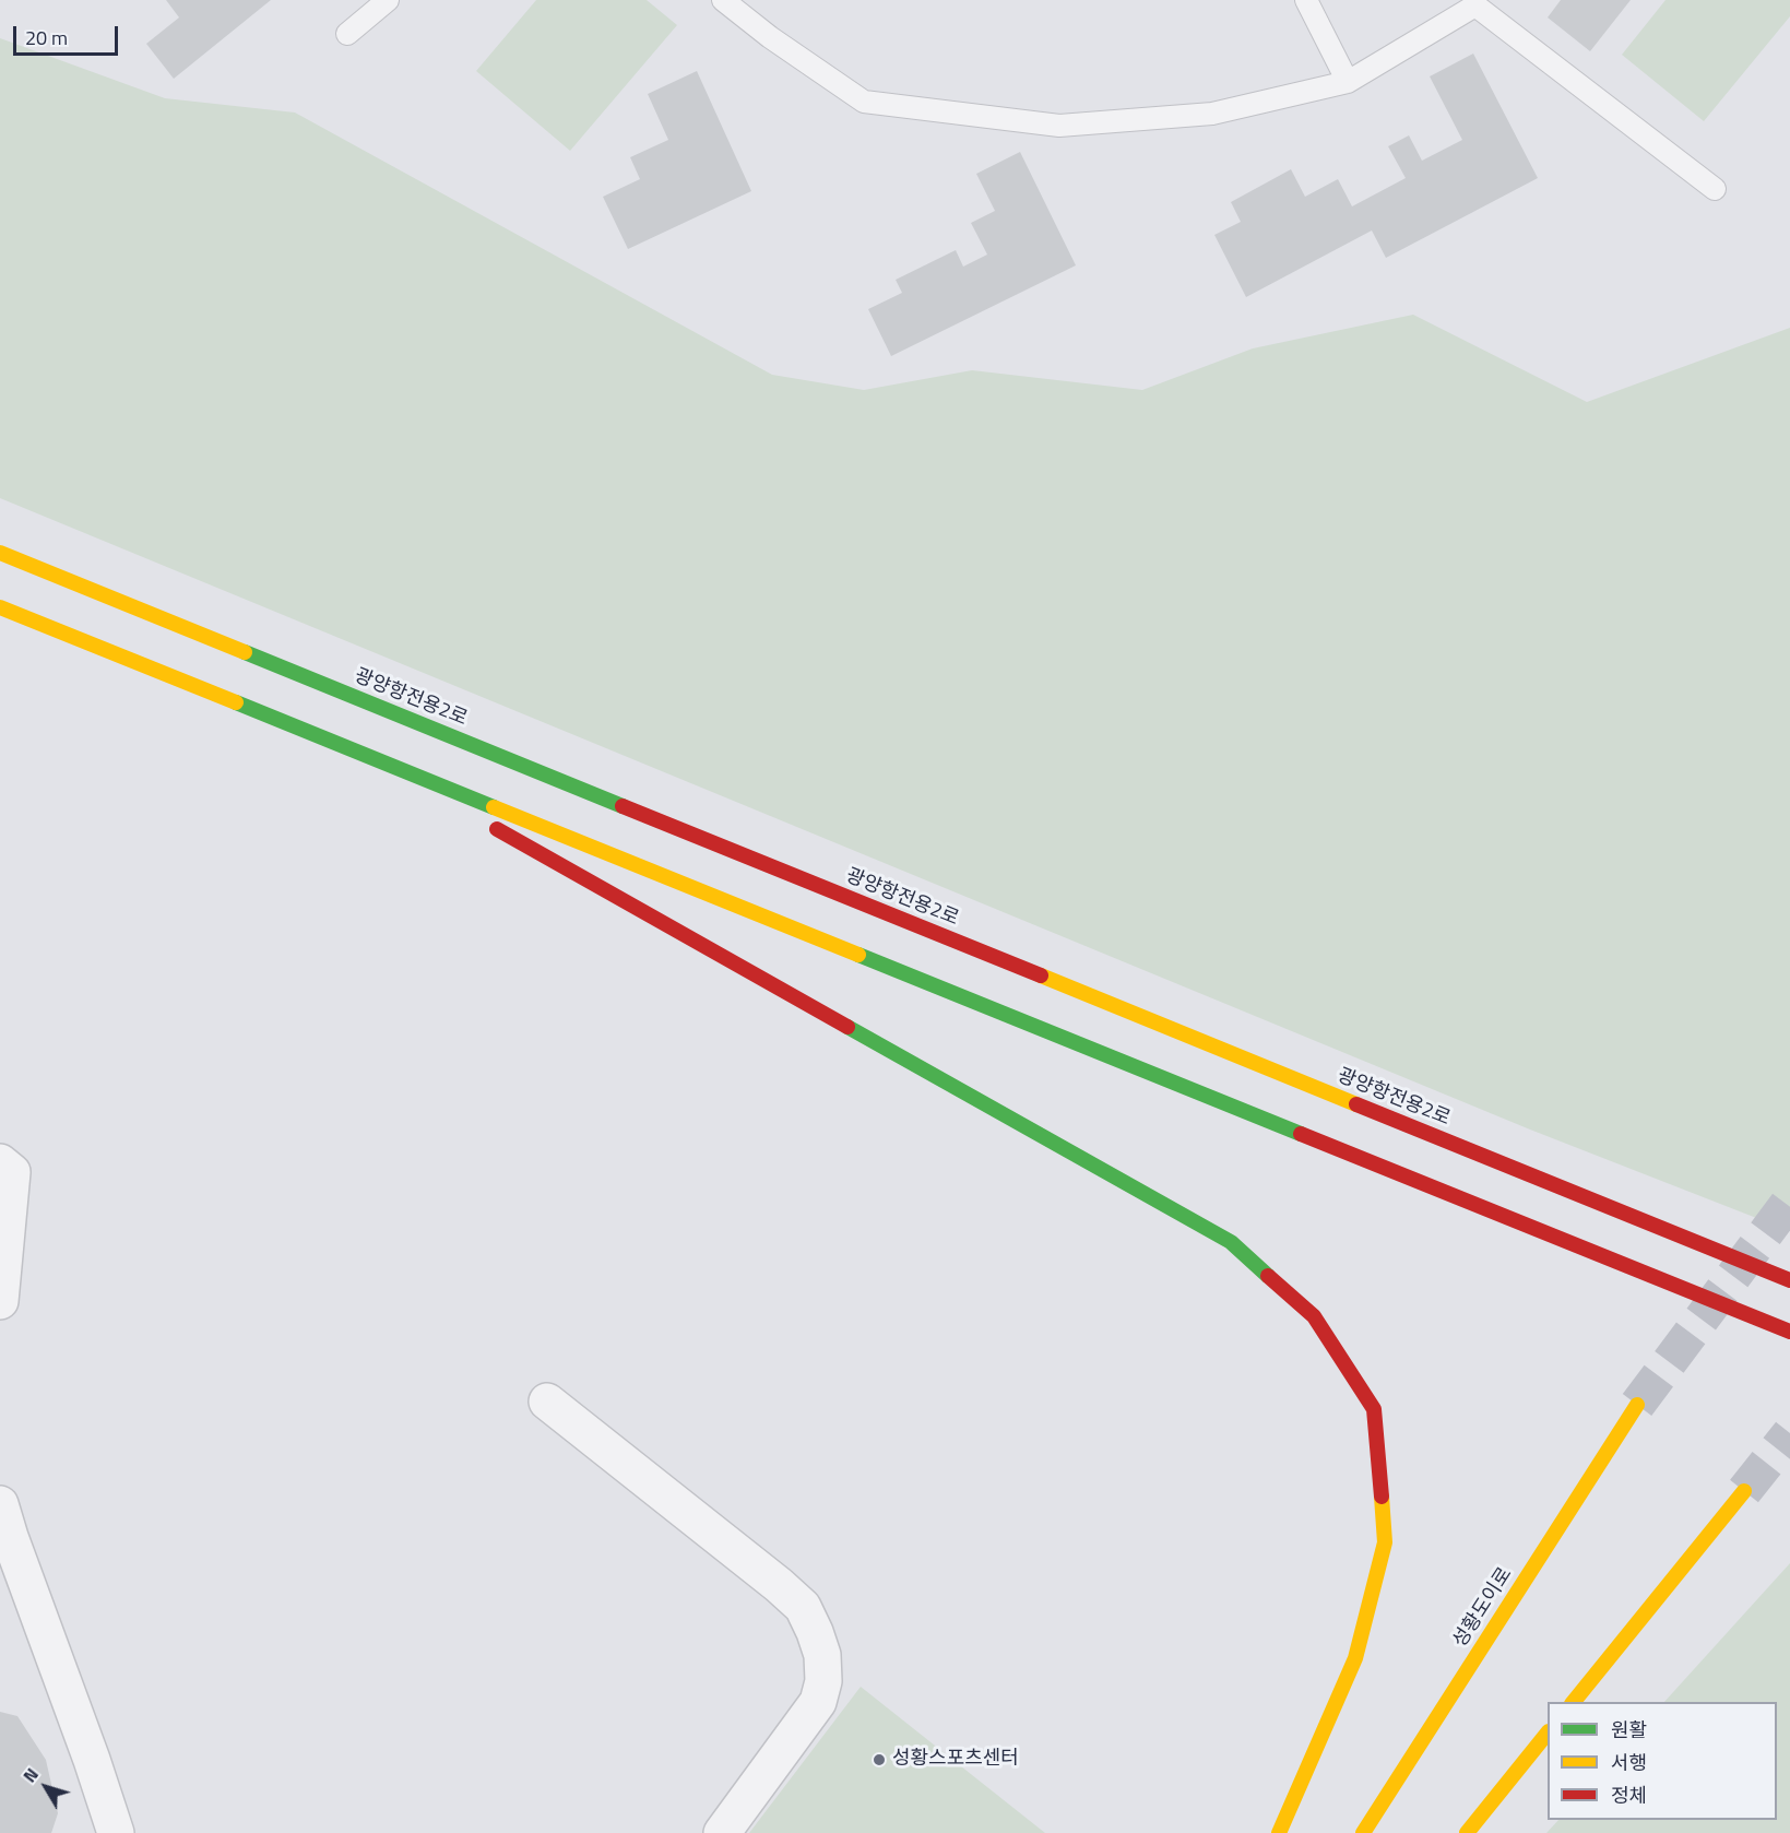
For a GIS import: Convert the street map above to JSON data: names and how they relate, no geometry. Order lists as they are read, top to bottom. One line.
{"streets":{"main road":["광양항전용2로","성황도이로"]},"places":["성황스포츠센터"],"legend":["원활","서행","정체"],"scale_bar":"20 m","north":"top left"}
